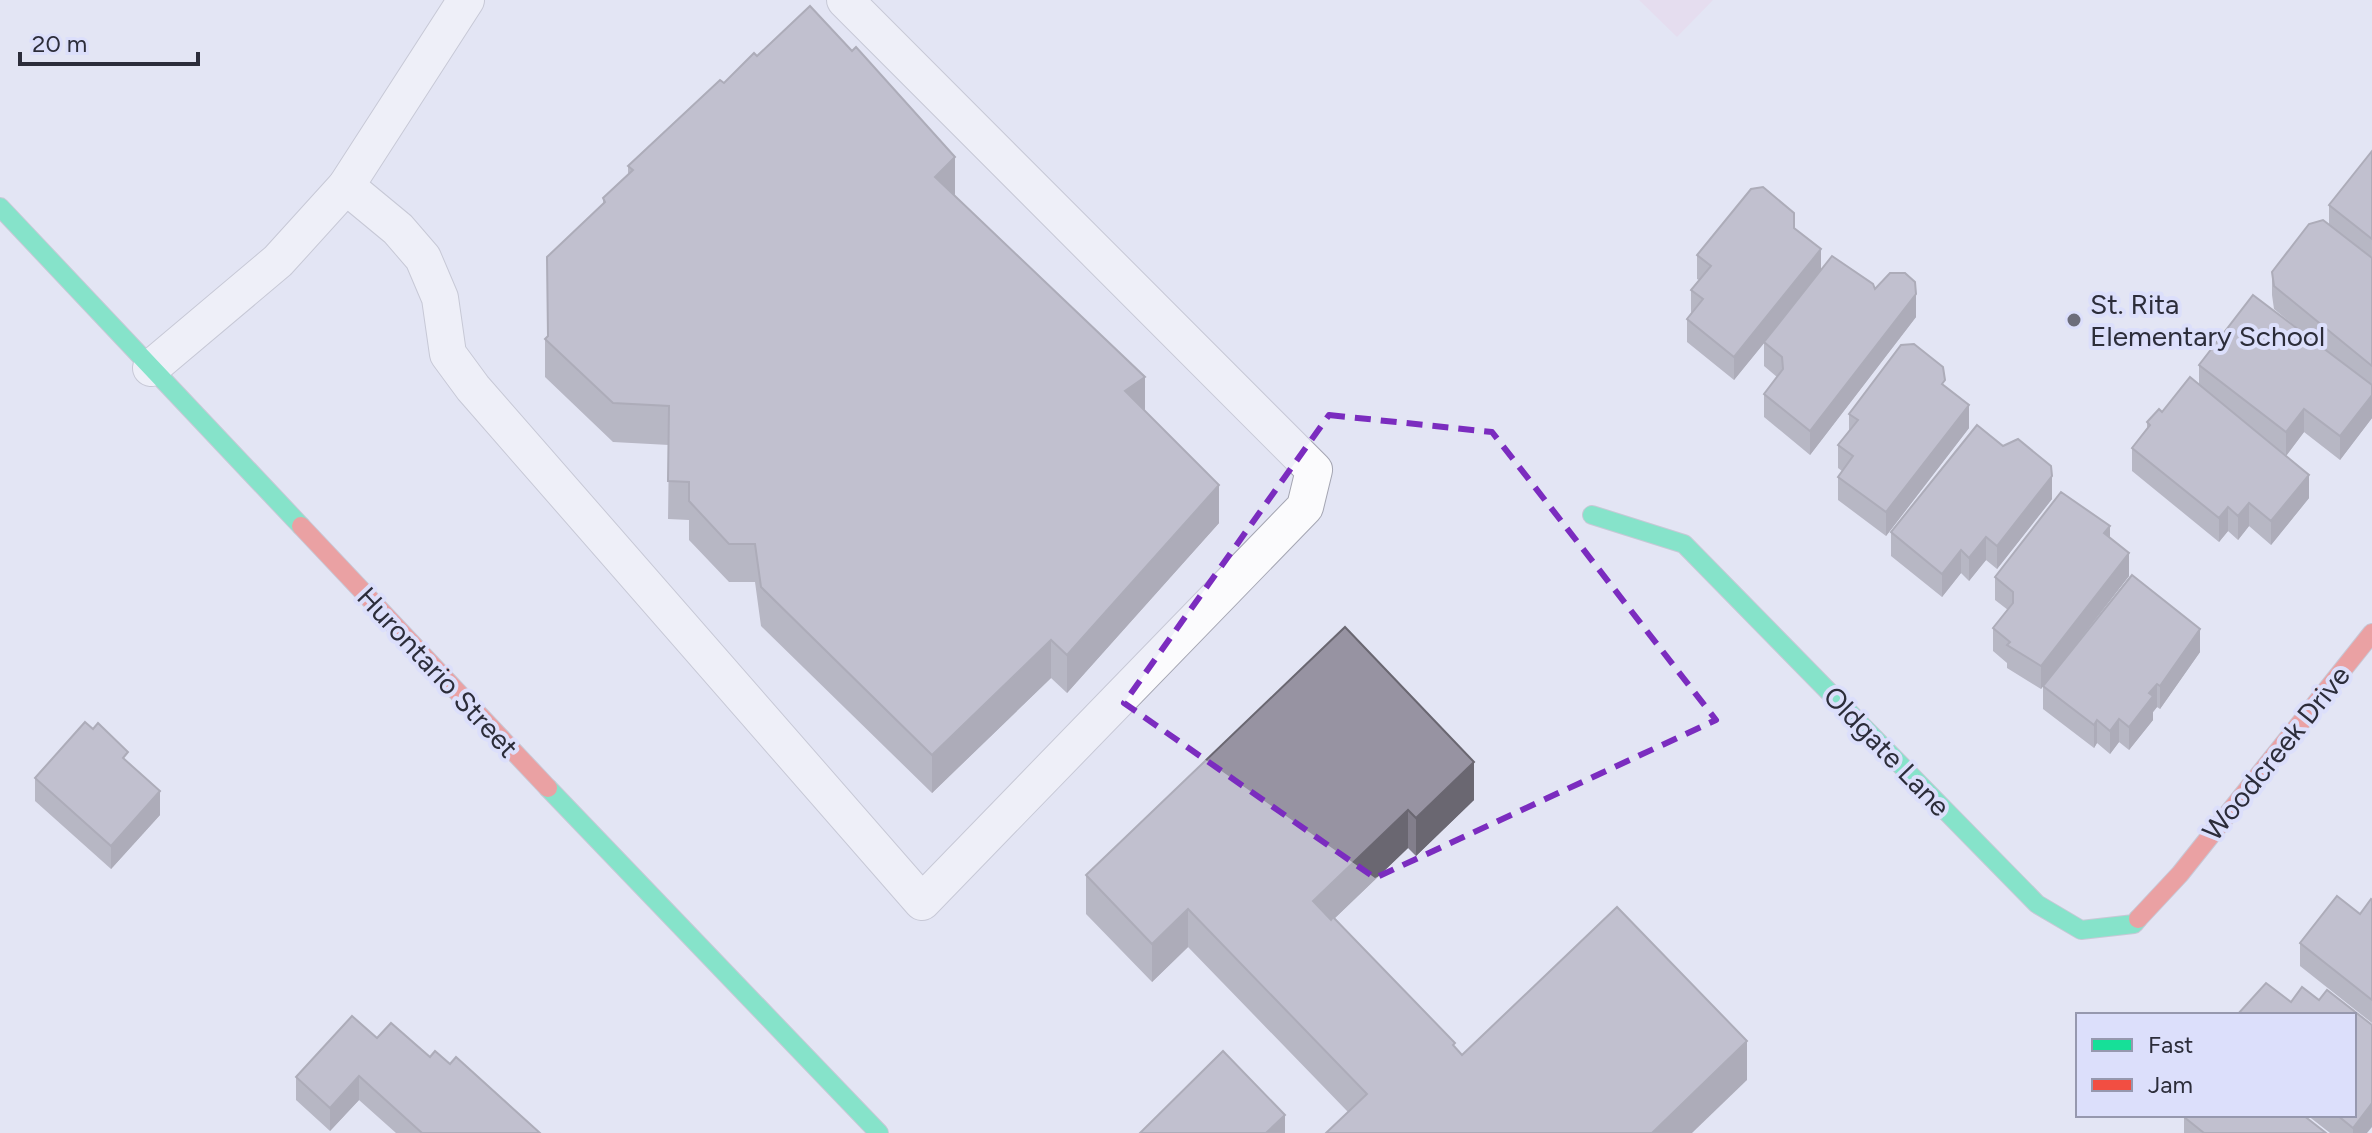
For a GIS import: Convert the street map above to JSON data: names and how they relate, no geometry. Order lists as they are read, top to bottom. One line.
{"streets":{"main road":["Hurontario Street","Oldgate Lane","Woodcreek Drive"]},"crossings":[["Oldgate Lane","Woodcreek Drive"]],"places":["St. Rita Elementary School"],"legend":["Fast","Jam"],"scale_bar":"20 m"}
